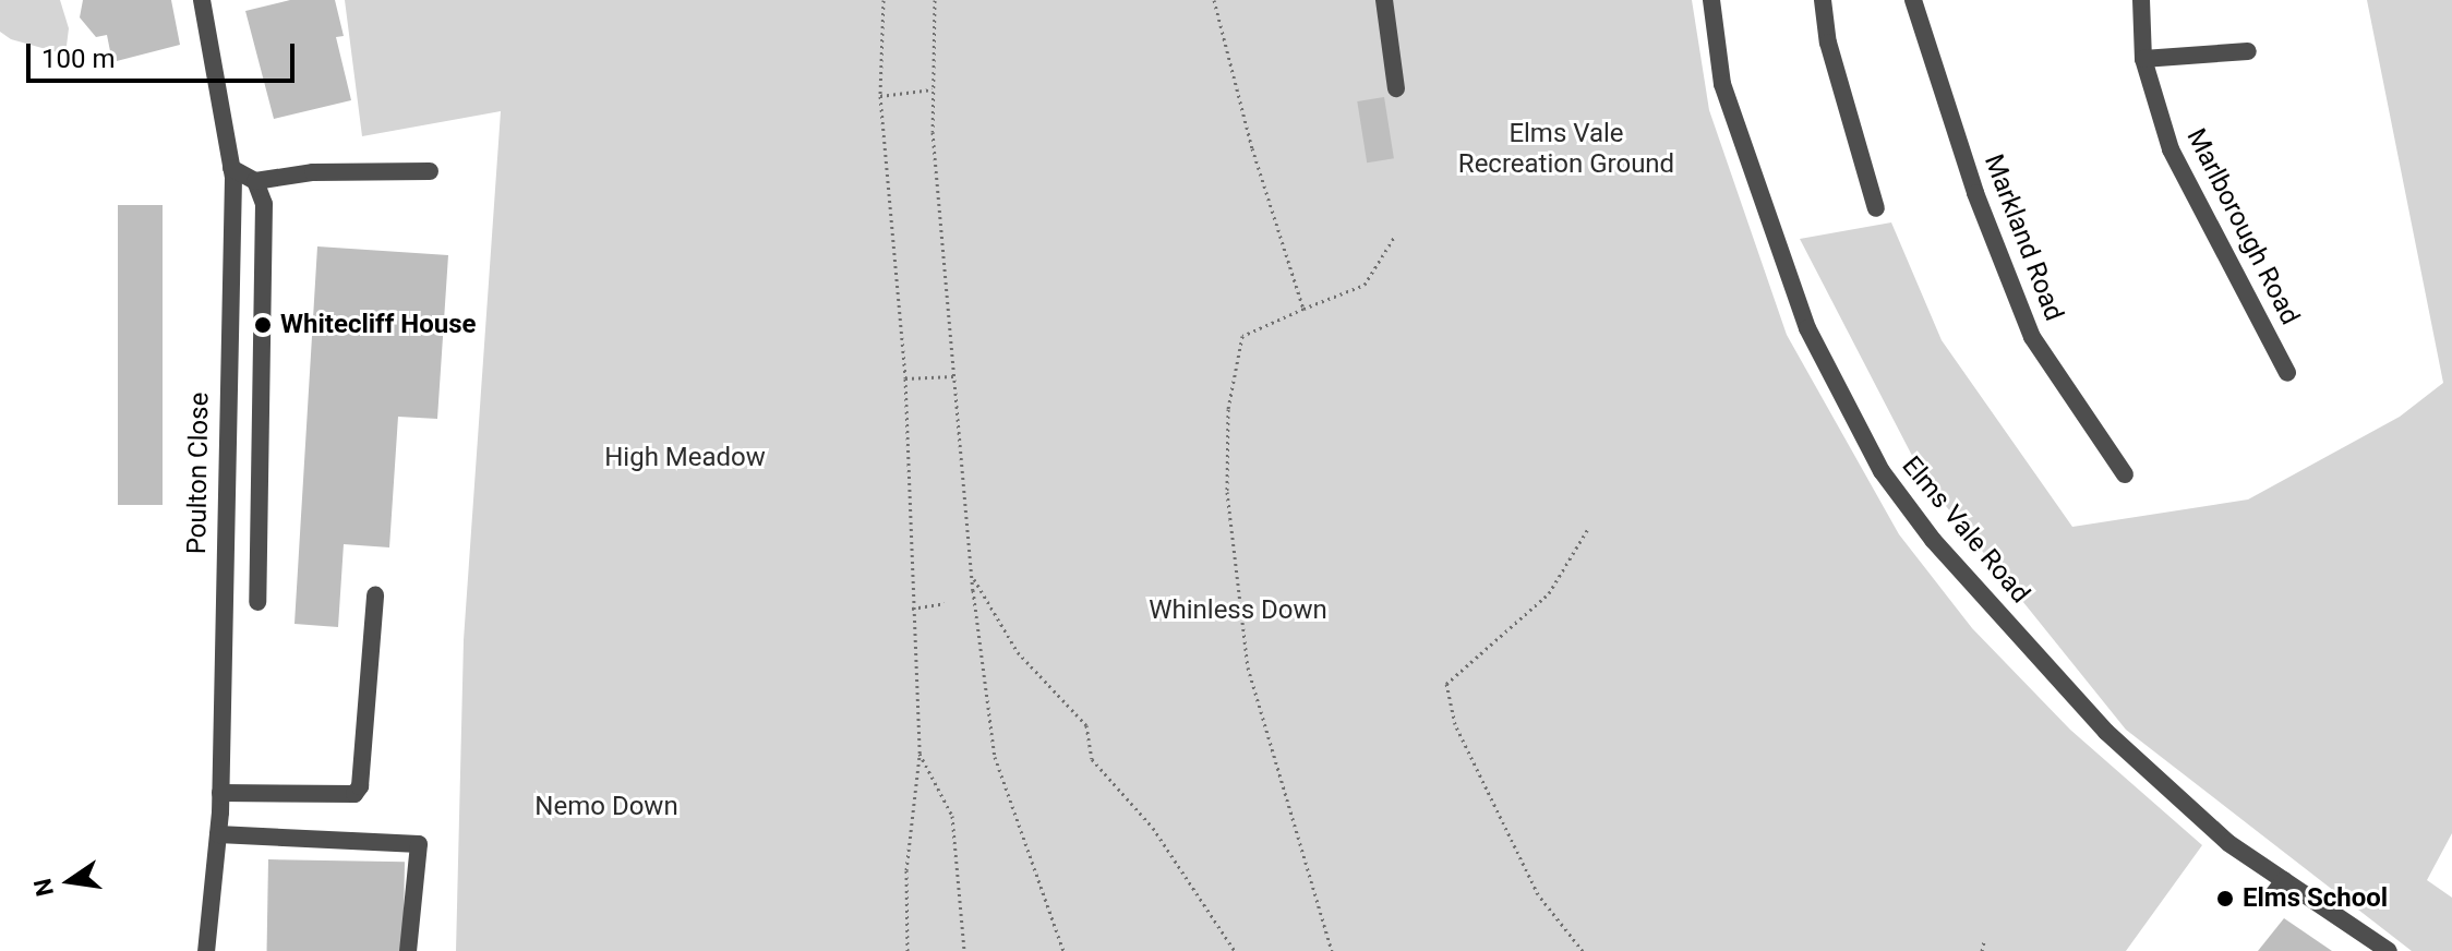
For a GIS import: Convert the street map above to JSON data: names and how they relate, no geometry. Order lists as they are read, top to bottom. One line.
{"streets":{"street":["Marlborough Road","Markland Road","Poulton Close","Elms Vale Road"]},"parks":["Elms Vale Recreation Ground","High Meadow","Whinless Down","Nemo Down"],"places":["Whitecliff House","Elms School"],"scale_bar":"100 m","north":"left"}
